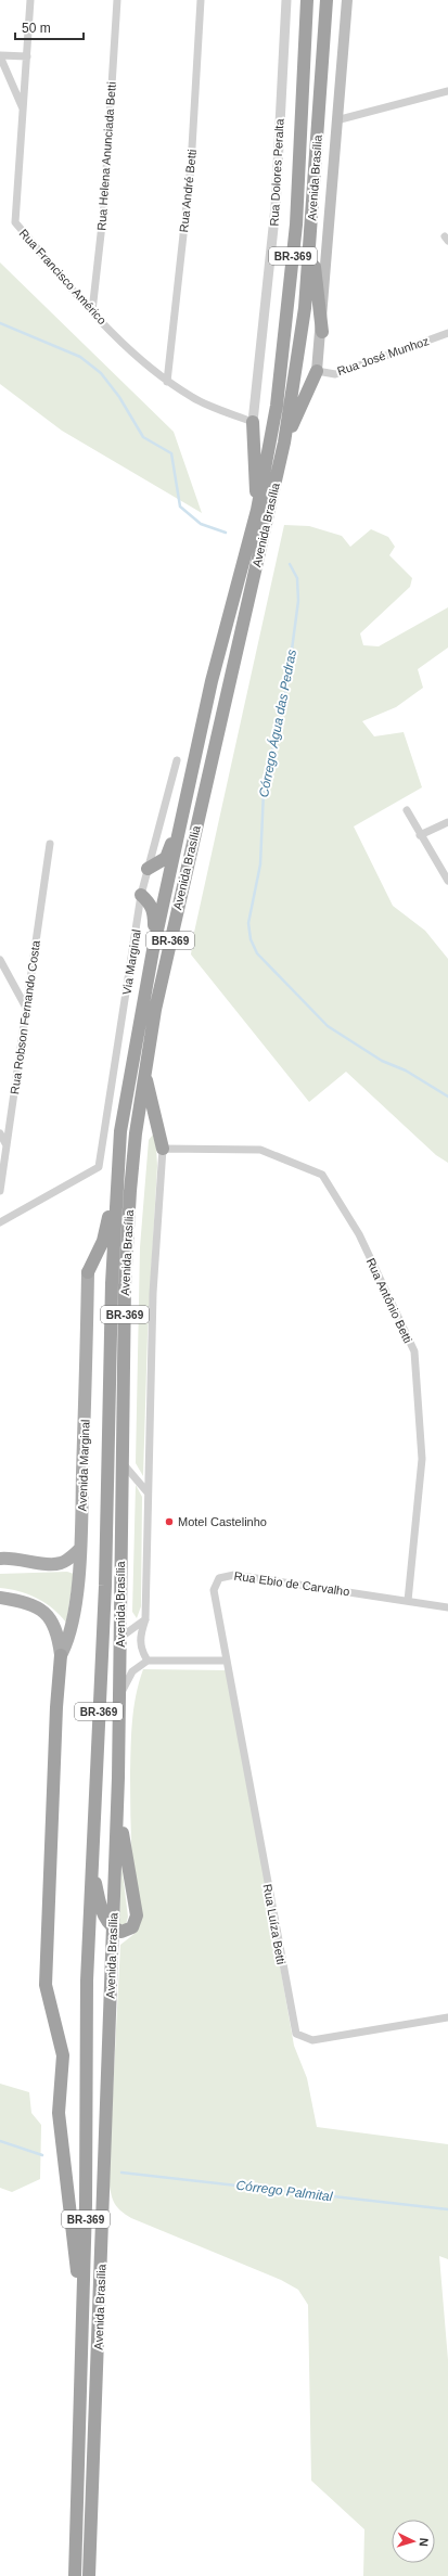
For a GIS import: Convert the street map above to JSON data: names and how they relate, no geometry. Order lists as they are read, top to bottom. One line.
{"streets":{"highway":["Avenida Brasília","BR-369"],"main road":["Avenida Marginal"],"street":["Rua Helena Anunciada Betti","Rua Dolores Peralta","Rua André Betti","Rua Francisco Américo","Rua José Munhoz","Via Marginal","Rua Robson Fernando Costa","Rua Antônio Betti","Rua Ebio de Carvalho","Rua Luíza Betti"]},"crossings":[["Rua Helena Anunciada Betti","Rua Francisco Américo"],["Rua Dolores Peralta","Rua Francisco Américo"],["Rua André Betti","Rua Francisco Américo"],["Rua Antônio Betti","Rua Ebio de Carvalho"],["Rua Ebio de Carvalho","Rua Luíza Betti"]],"water":["Córrego Água das Pedras","Córrego Palmital"],"places":["Motel Castelinho"],"scale_bar":"50 m","north":"right"}
